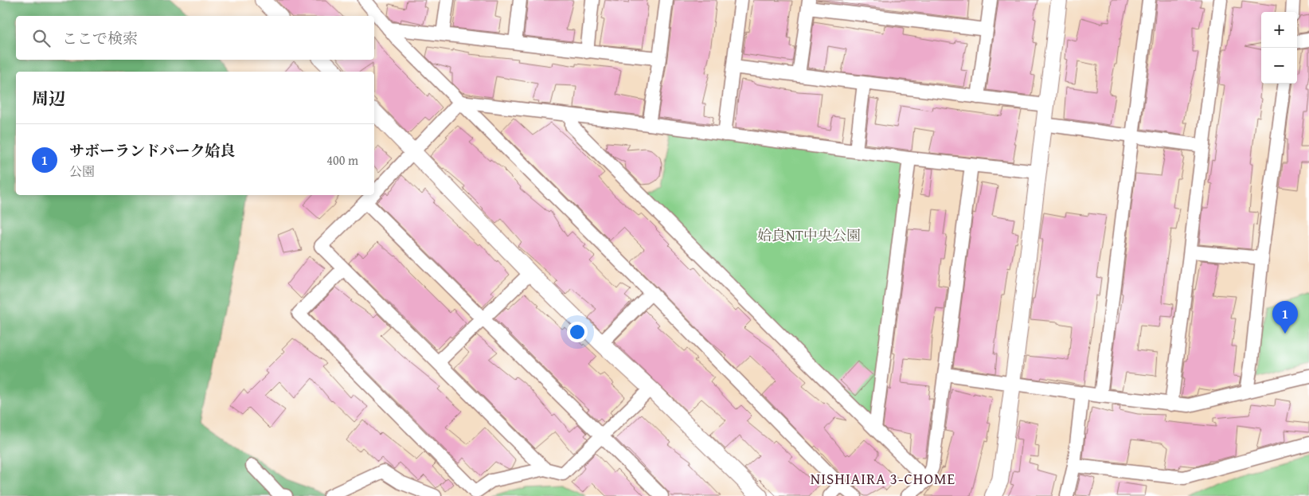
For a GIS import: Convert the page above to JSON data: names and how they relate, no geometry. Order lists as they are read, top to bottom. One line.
{"districts":["NISHIAIRA 3-CHOME"],"parks":["姶良NT中央公園"],"page":{"map_buttons":["+","−"],"search":"ここで検索","heading":"周辺","list":[{"mark":"1","name":"サボーランドパーク姶良","note":"公園","value":"400 m"}],"pins":"1"}}
